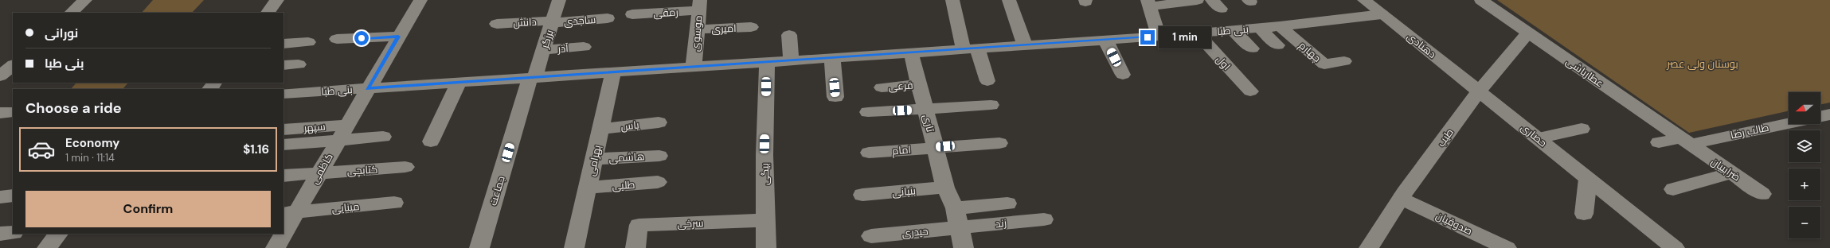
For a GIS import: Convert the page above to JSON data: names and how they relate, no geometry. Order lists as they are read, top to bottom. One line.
{"streets":{"street":["رمقی","ساجدی","دانش","امیری","بنی طبا","موسوی","برزگر","دهنادی","آذر","چهارم","اول","عطارباشی","فرعی","تاری","یاس","سپهر","طالب رضا","حصاری","طیب","امام","هاشمی","بهرامی","کاظمی","ضرابییان","کتابچی","بیگی","طلیی","جماعت","بنیانی","مینایی","سرخی","زند","صدوقیان","حیدری"]},"crossings":[["رمقی","موسوی"],["ساجدی","دانش"],["ساجدی","برزگر"],["دانش","برزگر"],["امیری","موسوی"],["بنی طبا","موسوی"],["بنی طبا","برزگر"],["بنی طبا","دهنادی"],["بنی طبا","چهارم"],["بنی طبا","اول"],["بنی طبا","تاری"],["بنی طبا","بهرامی"],["بنی طبا","کاظمی"],["بنی طبا","بیگی"],["بنی طبا","جماعت"],["برزگر","آذر"],["برزگر","جماعت"],["دهنادی","حصاری"],["دهنادی","طیب"],["عطارباشی","طالب رضا"],["عطارباشی","طیب"],["عطارباشی","ضرابییان"],["فرعی","تاری"],["تاری","امام"],["تاری","بنیانی"],["تاری","زند"],["تاری","حیدری"],["یاس","بهرامی"],["سپهر","کاظمی"],["طالب رضا","ضرابییان"],["حصاری","طیب"],["طیب","صدوقیان"],["هاشمی","بهرامی"],["بهرامی","طلیی"],["کاظمی","کتابچی"],["کاظمی","مینایی"],["بیگی","سرخی"],["زند","حیدری"]],"parks":["بوستان ولی عصر"],"north":"left","page":{"banner":["نورانی","بنی طبا"],"bubble":"1 min","heading":"Choose a ride","map_buttons":["+","−"],"list":[{"name":"Economy","note":"1 min · 11:14","value":"$1.16"}],"buttons":"Confirm"}}
